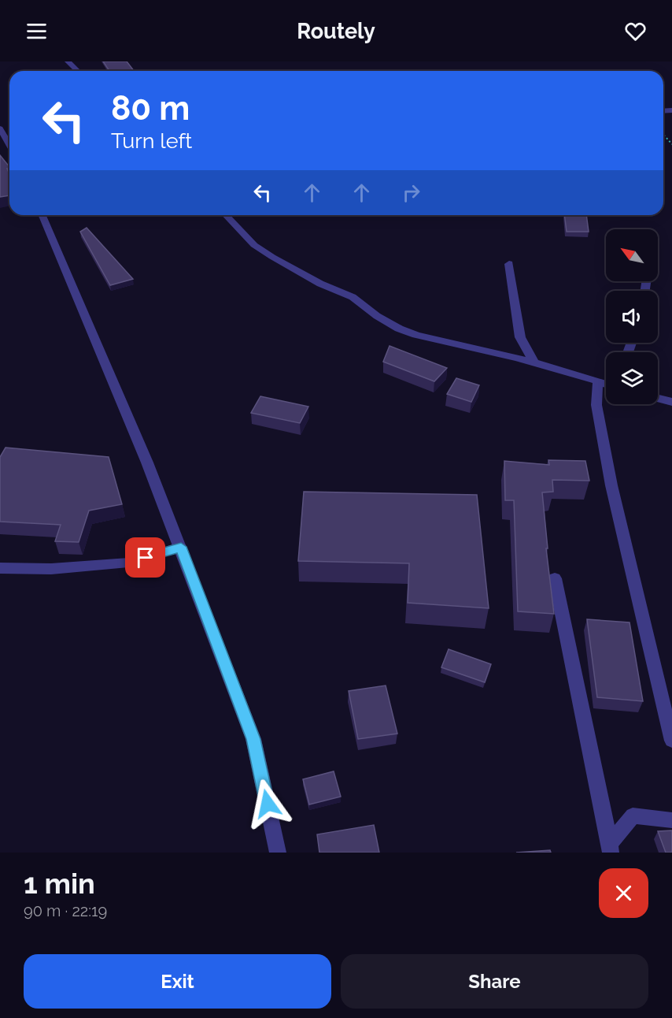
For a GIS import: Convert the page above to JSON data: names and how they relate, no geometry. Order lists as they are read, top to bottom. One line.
{"north":"top left","page":{"header":"Routely","turn":["80 m","Turn left"],"heading":["1 min","90 m · 22:19"],"buttons":["Exit","Share"]}}
